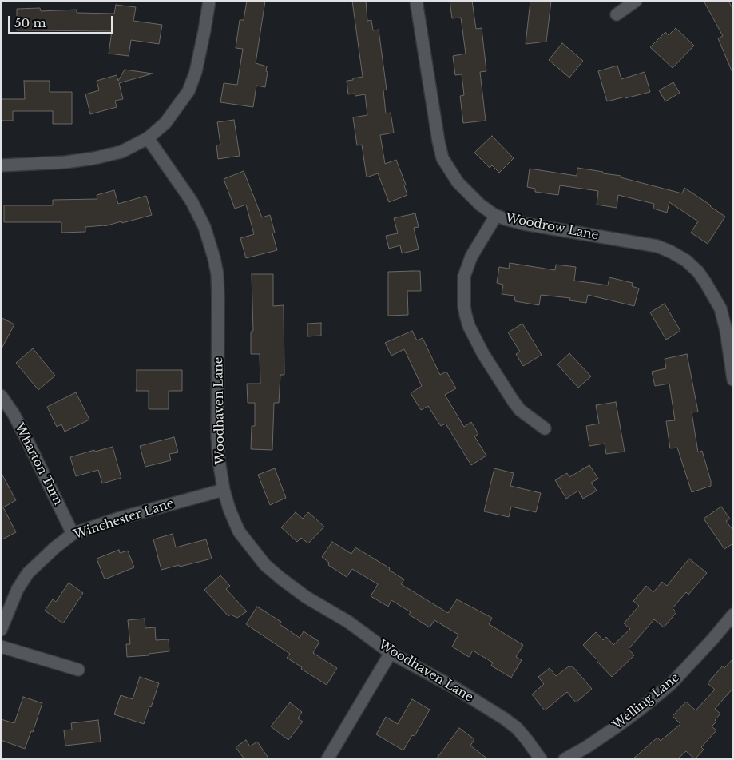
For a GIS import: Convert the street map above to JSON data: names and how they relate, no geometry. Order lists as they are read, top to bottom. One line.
{"streets":{"street":["Woodrow Lane","Woodhaven Lane","Wharton Turn","Winchester Lane","Welling Lane"]},"crossings":[["Woodhaven Lane","Winchester Lane"],["Wharton Turn","Winchester Lane"]],"scale_bar":"50 m"}
